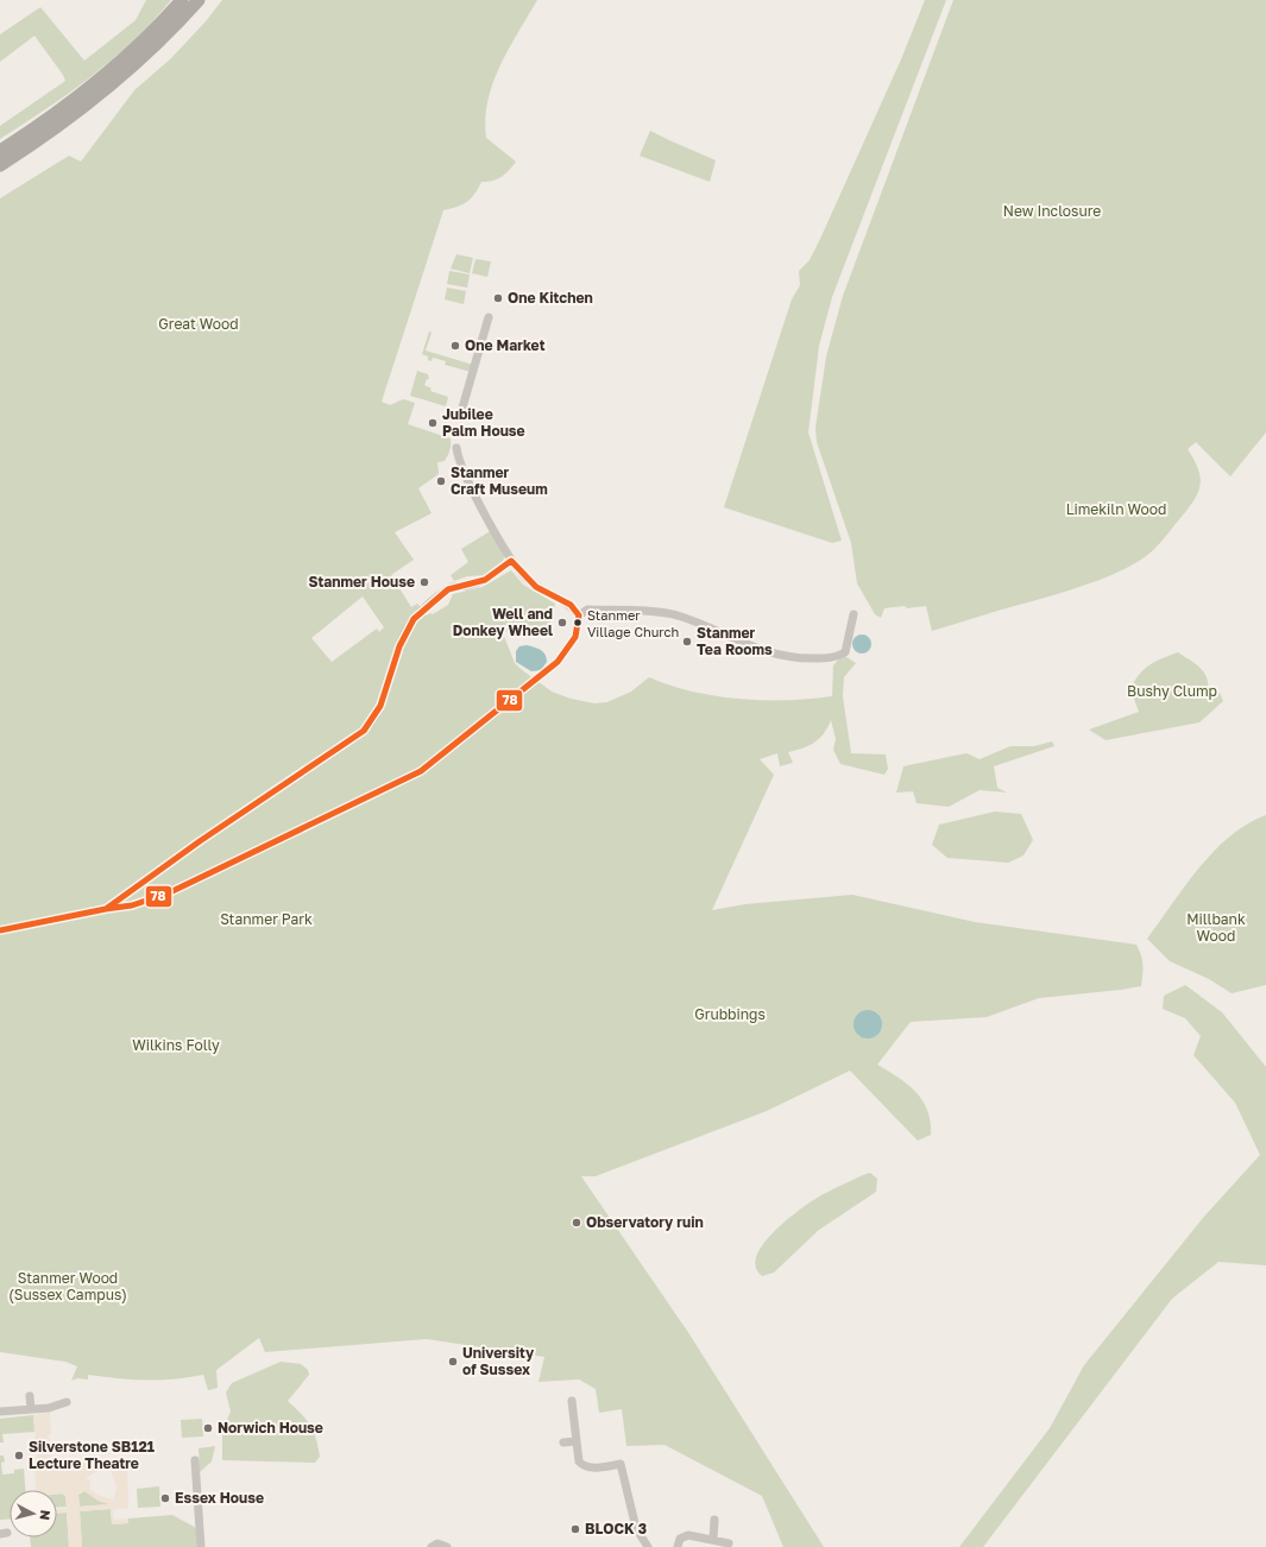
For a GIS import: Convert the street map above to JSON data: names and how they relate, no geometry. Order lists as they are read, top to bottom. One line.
{"parks":["New Inclosure","Great Wood","Limekiln Wood","Bushy Clump","Stanmer Park","Millbank Wood","Grubbings","Wilkins Folly","Stanmer Wood (Sussex Campus)"],"places":["One Kitchen","One Market","Jubilee Palm House","Stanmer Craft Museum","Stanmer House","Well and Donkey Wheel","Stanmer Village Church","Stanmer Tea Rooms","Observatory ruin","University of Sussex","Norwich House","Silverstone SB121 Lecture Theatre","Essex House","BLOCK 3"],"lines":["transit line 78"],"north":"right"}
